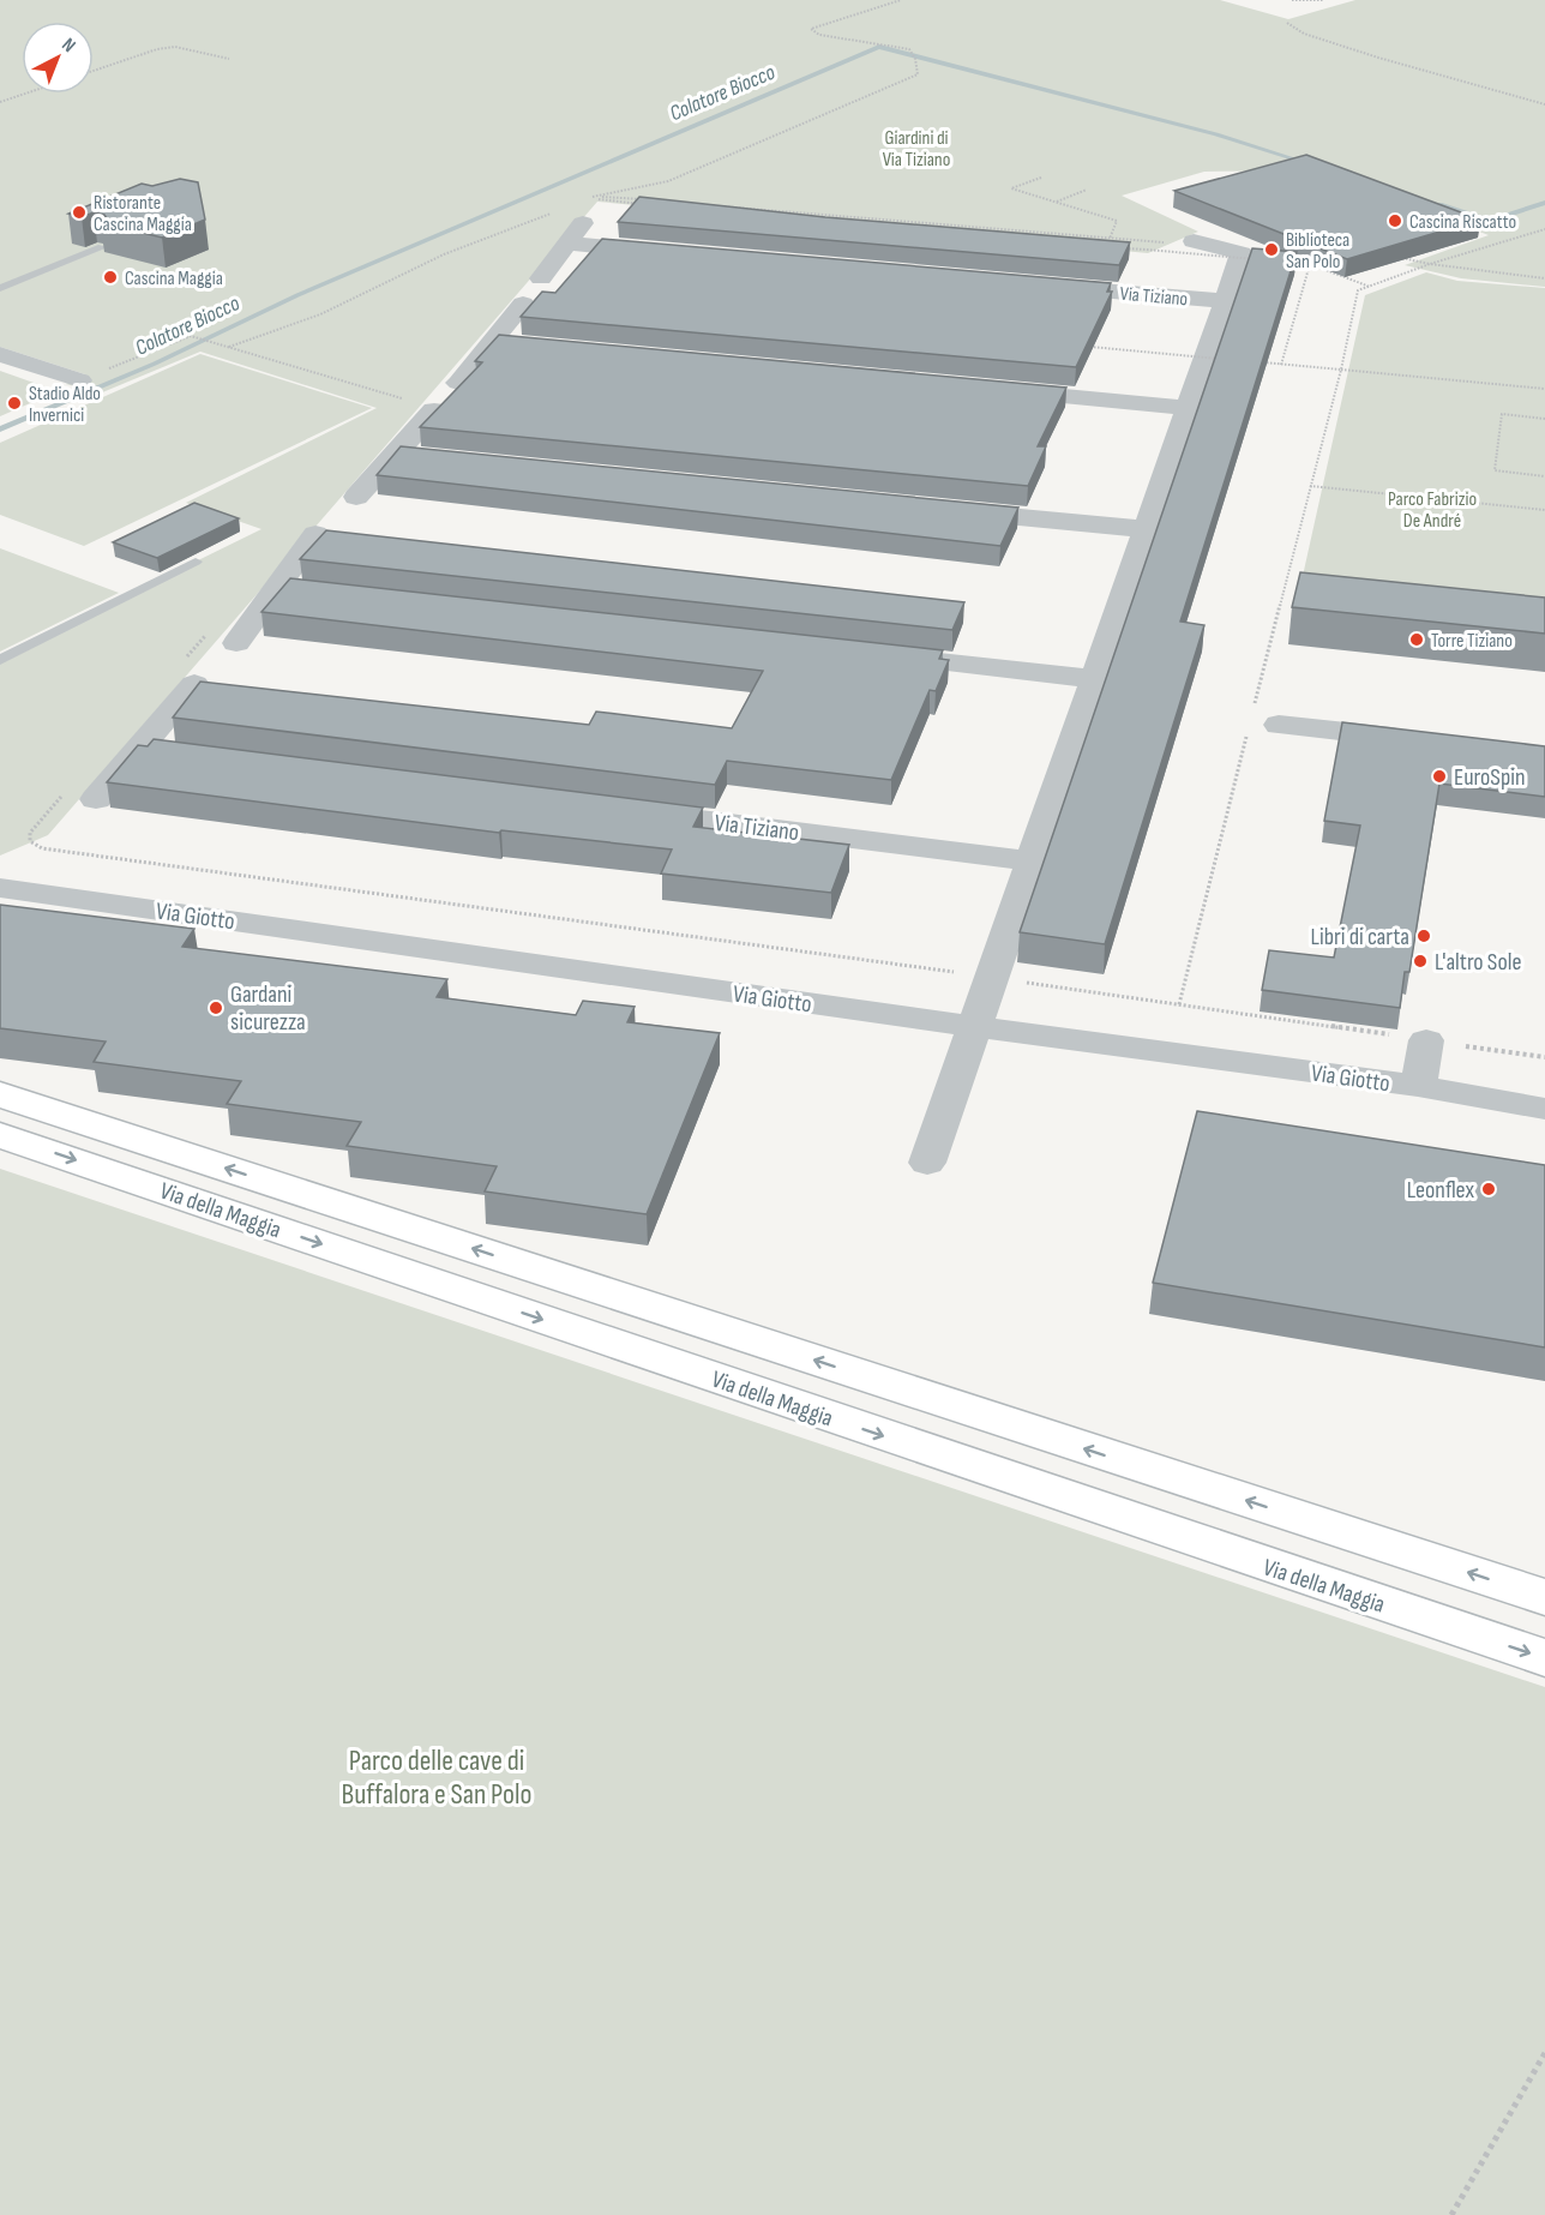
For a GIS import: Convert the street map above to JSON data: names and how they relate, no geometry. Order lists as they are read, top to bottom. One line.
{"streets":{"street":["Via Tiziano","Via Giotto","Via della Maggia"]},"crossings":[["Via Tiziano","Via Giotto"]],"water":["Colatore Biocco"],"parks":["Giardini di Via Tiziano","Parco Fabrizio De André","Parco delle cave di Buffalora e San Polo"],"places":["Ristorante Cascina Maggia","Cascina Riscatto","Biblioteca San Polo","Cascina Maggia","Stadio Aldo Invernici","Torre Tiziano","EuroSpin","Libri di carta","L'altro Sole","Gardani sicurezza","Leonflex"],"north":"top right"}
